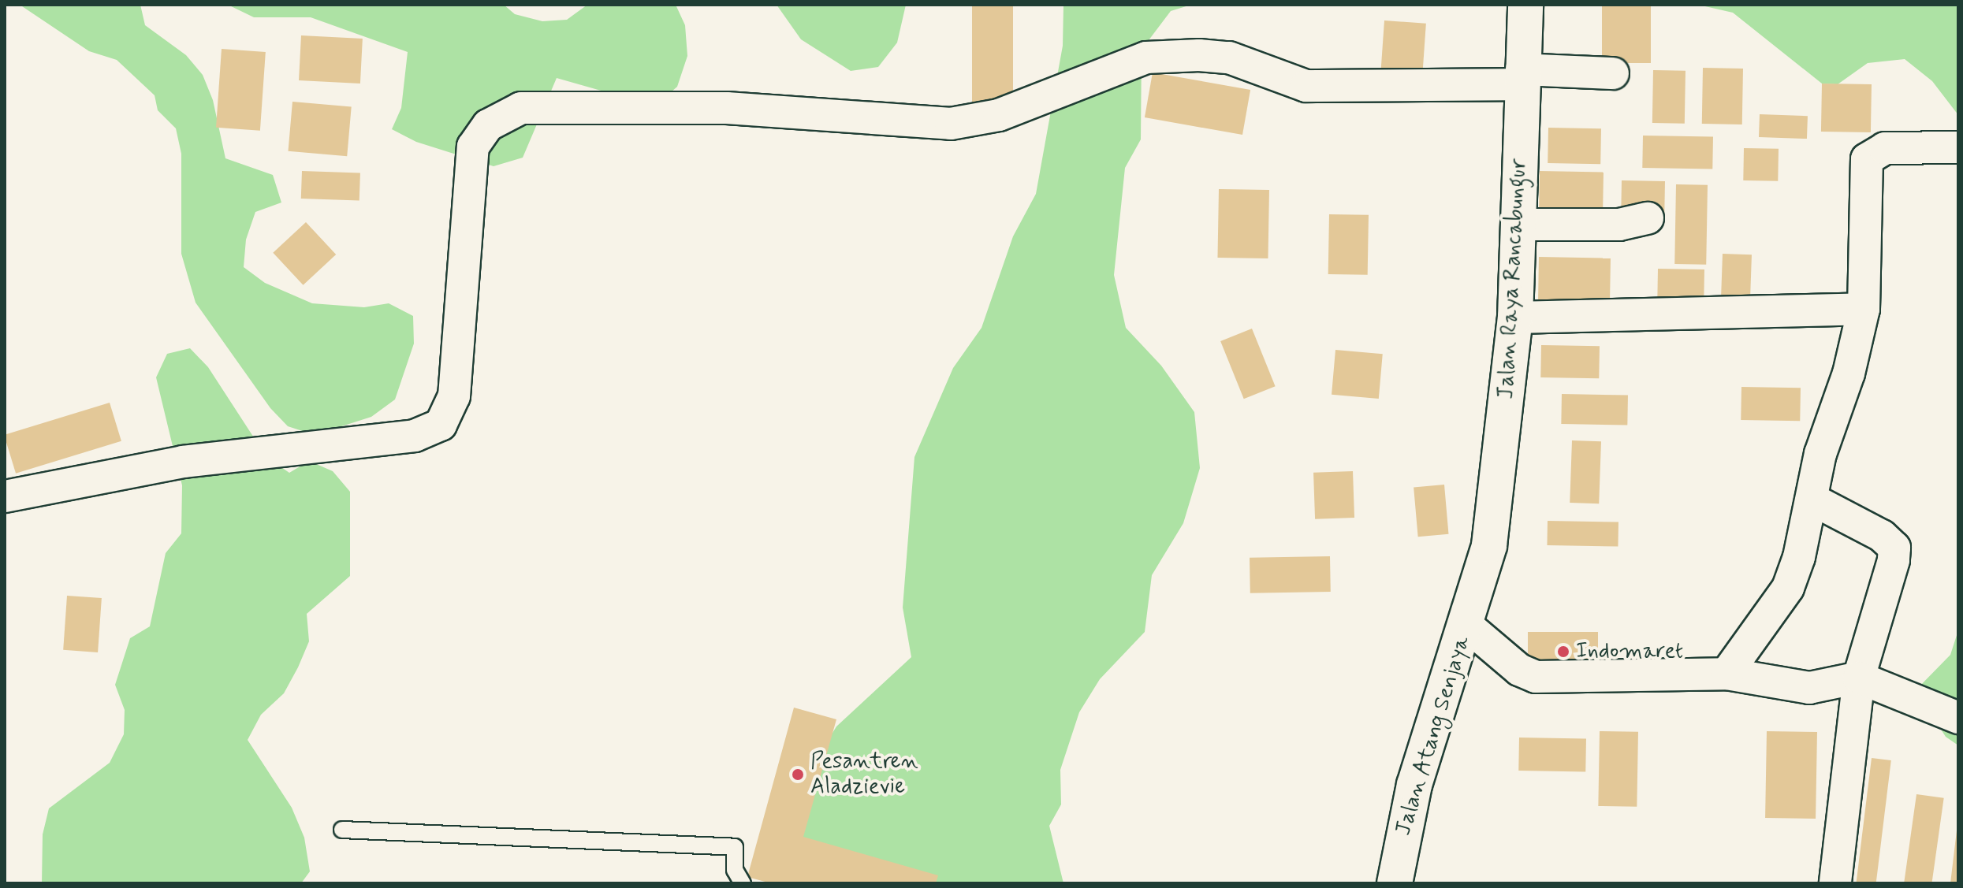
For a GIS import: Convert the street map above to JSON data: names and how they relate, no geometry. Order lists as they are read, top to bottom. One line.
{"streets":{"main road":["Jalan Raya Rancabungur","Jalan Atang Senjaya"]},"crossings":[["Jalan Raya Rancabungur","Jalan Atang Senjaya"]],"places":["Indomaret","Pesantren Aladzievie"]}
